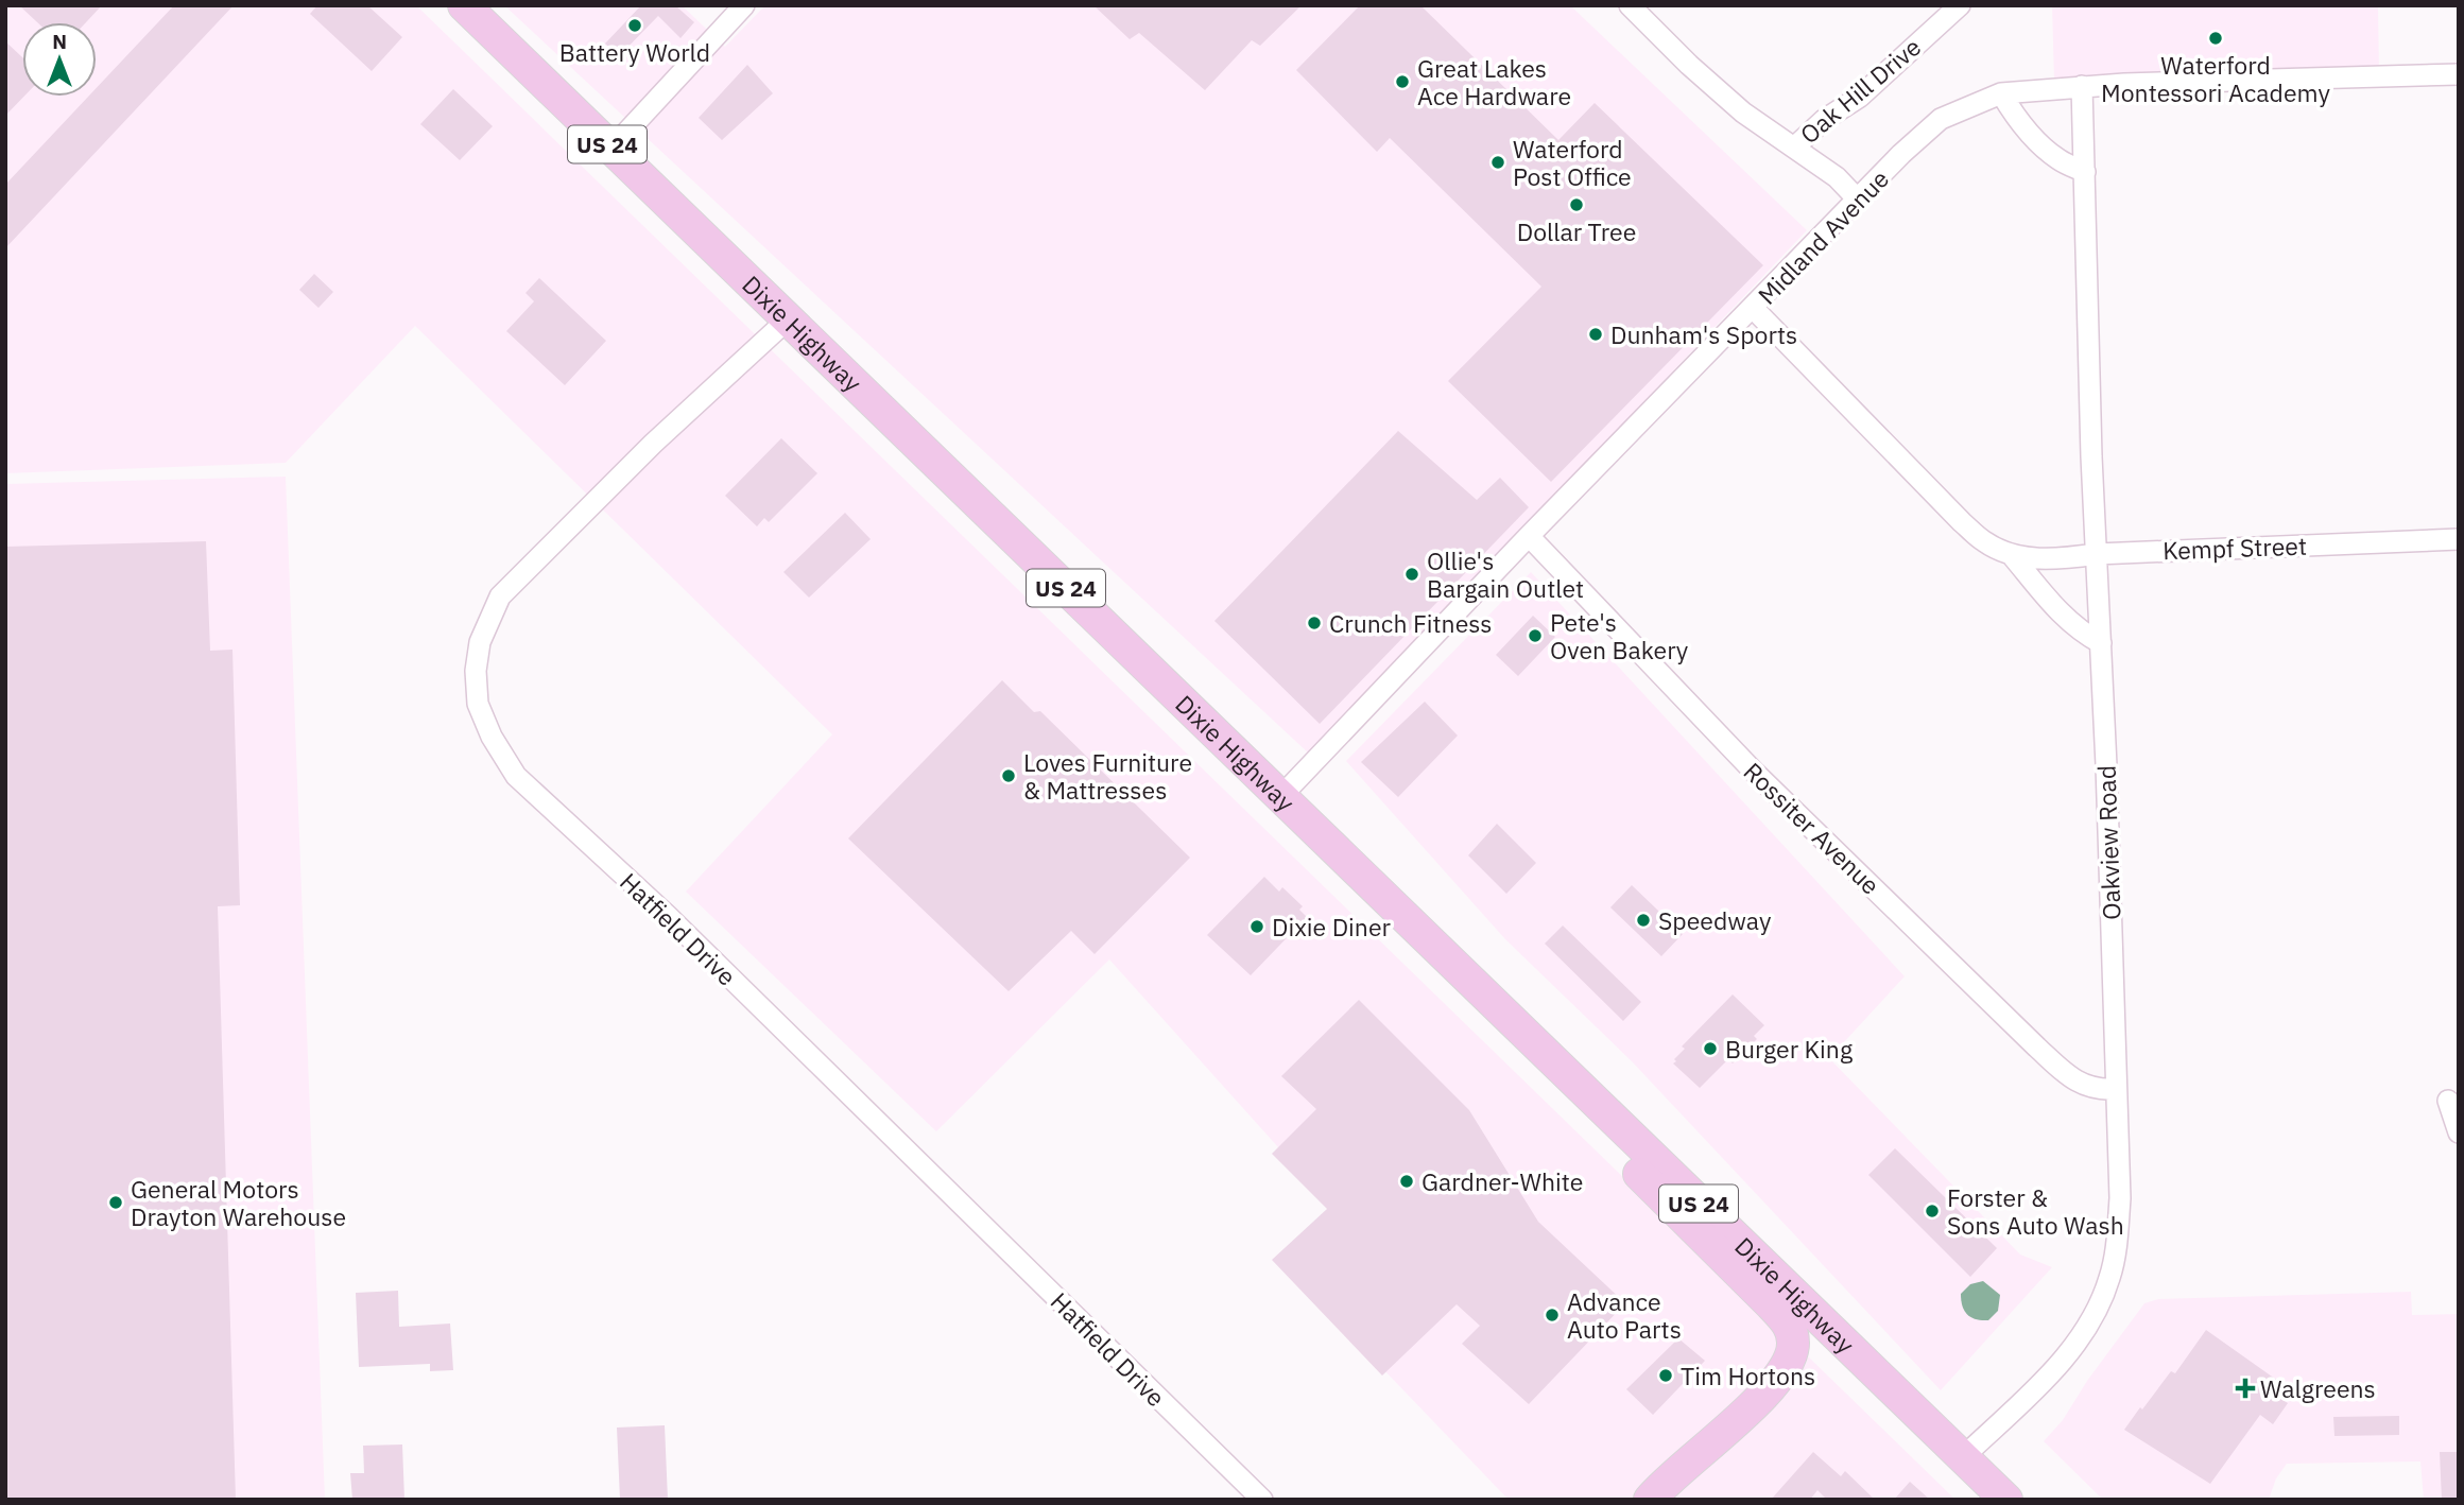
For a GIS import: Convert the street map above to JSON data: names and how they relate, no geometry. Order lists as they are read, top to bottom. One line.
{"streets":{"main road":["US 24","Dixie Highway"],"street":["Oak Hill Drive","Midland Avenue","Kempf Street","Rossiter Avenue","Oakview Road","Hatfield Drive"]},"crossings":[["Midland Avenue","Dixie Highway"],["Midland Avenue","Kempf Street"],["Midland Avenue","Rossiter Avenue"],["Midland Avenue","Oakview Road"],["Dixie Highway","Oakview Road"],["Dixie Highway","Hatfield Drive"],["Kempf Street","Oakview Road"],["Rossiter Avenue","Oakview Road"]],"places":{"other":["Battery World","Waterford Montessori Academy","Great Lakes Ace Hardware","Waterford Post Office","Dollar Tree","Dunham's Sports","Ollie's Bargain Outlet","Crunch Fitness","Pete's Oven Bakery","Loves Furniture & Mattresses","Speedway","Dixie Diner","Burger King","Gardner-White","General Motors Drayton Warehouse","Forster & Sons Auto Wash","Advance Auto Parts","Tim Hortons"],"health":["Walgreens"]},"north":"top"}
